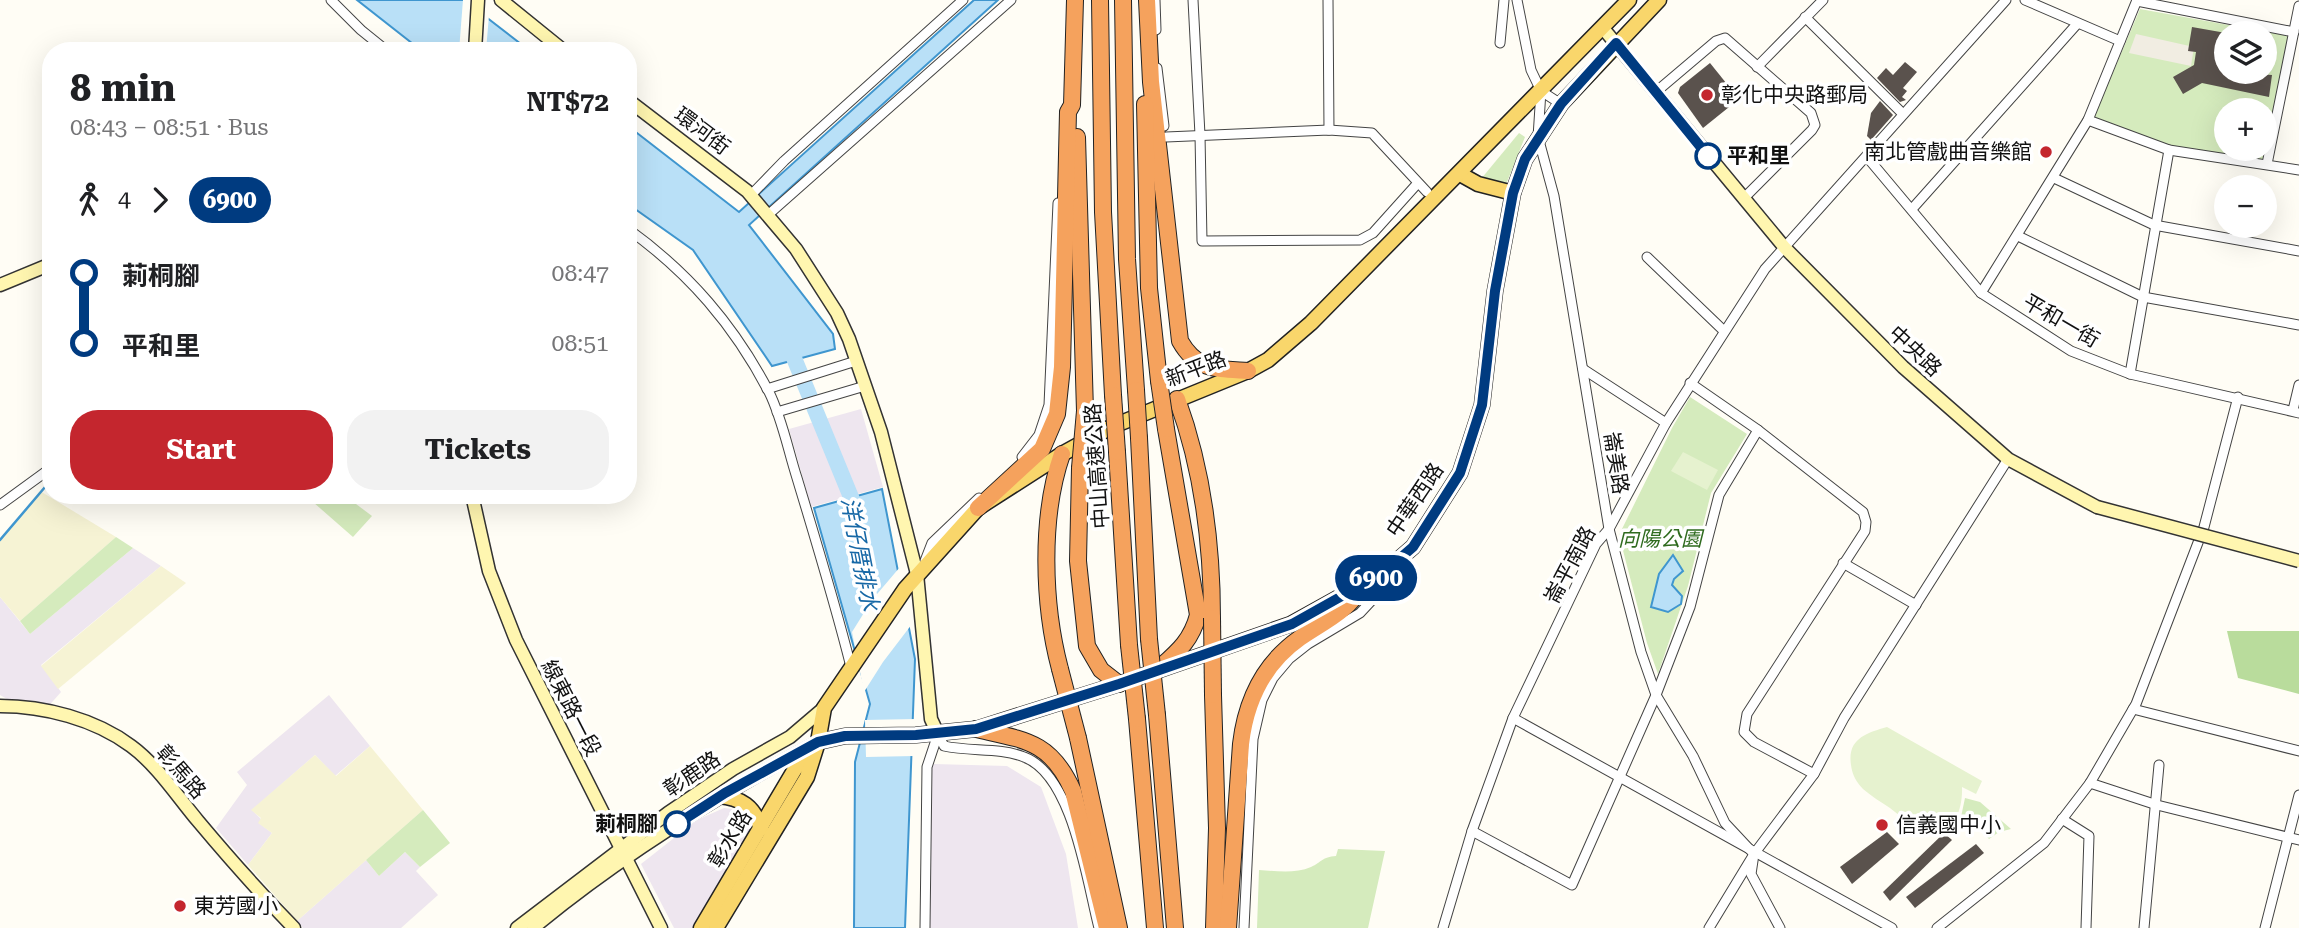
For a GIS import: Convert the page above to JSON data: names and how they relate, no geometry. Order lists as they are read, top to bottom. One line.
{"streets":{"highway":["中山高速公路"],"main road":["新平路","中華西路","彰水路"],"street":["環河街","平和一街","中央路","崙美路","崙平南路","線東路一段","彰馬路","彰鹿路"]},"crossings":[["環河街","新平路"],["環河街","中華西路"],["平和一街","崙平南路"],["中央路","新平路"],["中央路","中華西路"],["中央路","崙平南路"],["新平路","崙美路"],["新平路","中華西路"],["新平路","彰鹿路"],["新平路","彰水路"],["崙美路","中華西路"],["崙美路","崙平南路"],["中華西路","彰鹿路"],["中華西路","彰水路"],["線東路一段","彰鹿路"],["彰鹿路","彰水路"]],"water":["洋仔厝排水"],"parks":["向陽公園"],"places":["彰化中央路郵局","南北管戲曲音樂館","平和里","莿桐腳","信義國中小","東芳國小"],"lines":["bus line 6900"],"page":{"on_map":"6900","map_buttons":["+","−"],"heading":["8 min","08:43 – 08:51 · Bus","NT$72"],"legs":["4","6900"],"list":[{"name":"莿桐腳","value":"08:47"},{"name":"平和里","value":"08:51"}],"buttons":["Start","Tickets"]}}
